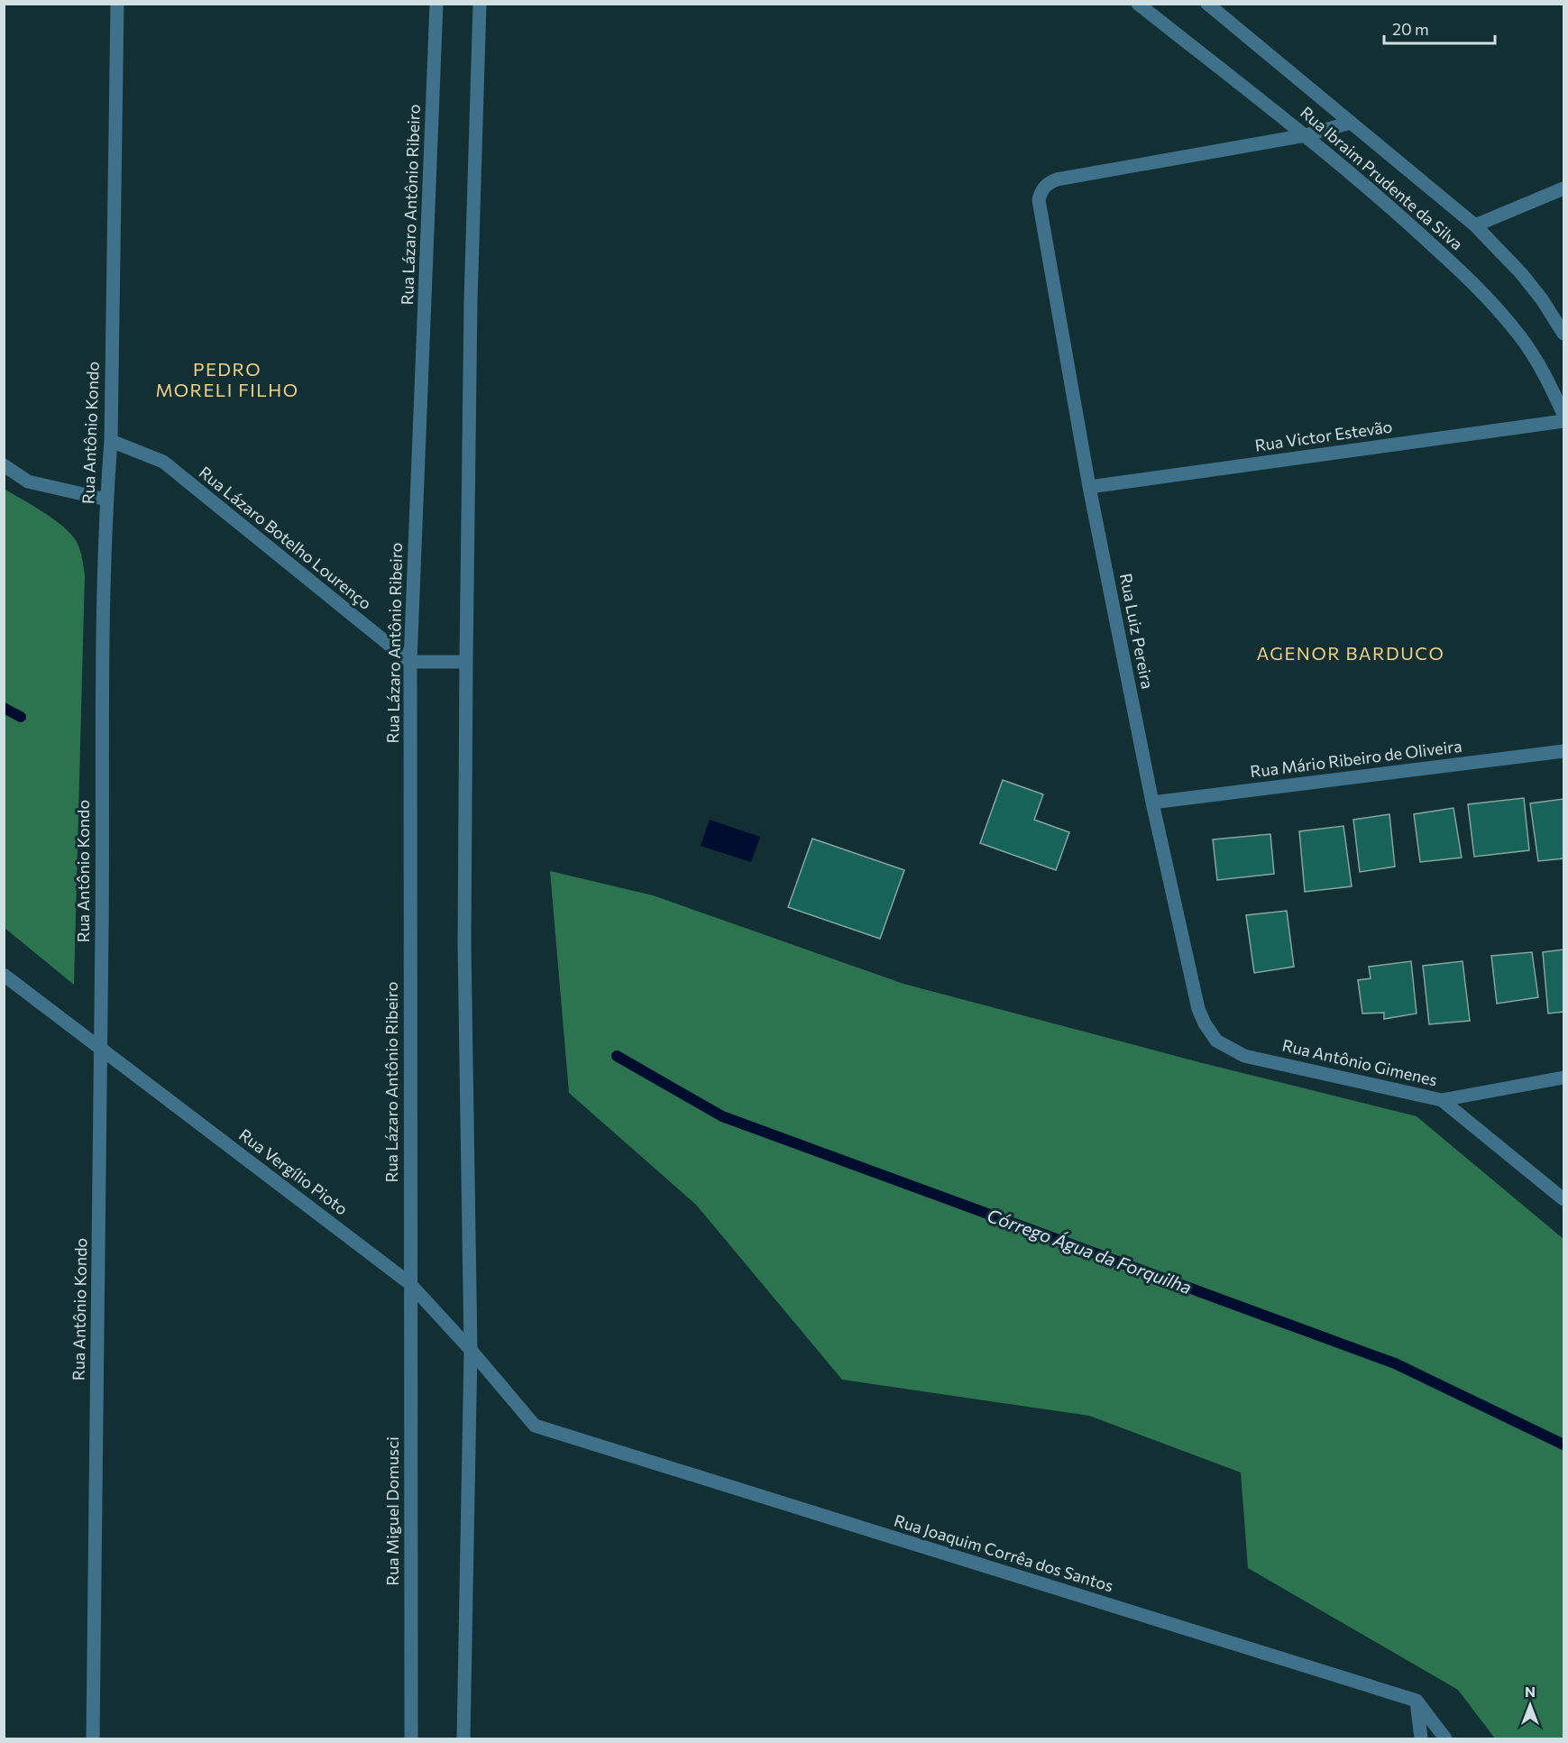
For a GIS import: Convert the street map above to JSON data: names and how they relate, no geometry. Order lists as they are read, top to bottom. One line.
{"streets":{"street":["Rua Ibraim Prudente da Silva","Rua Lázaro Antônio Ribeiro","Rua Antônio Kondo","Rua Victor Estevão","Rua Lázaro Botelho Lourenço","Rua Luiz Pereira","Rua Mário Ribeiro de Oliveira","Rua Antônio Gimenes","Rua Vergílio Pioto","Rua Miguel Domusci","Rua Joaquim Corrêa dos Santos"]},"crossings":[["Rua Ibraim Prudente da Silva","Rua Luiz Pereira"],["Rua Lázaro Antônio Ribeiro","Rua Lázaro Botelho Lourenço"],["Rua Lázaro Antônio Ribeiro","Rua Vergílio Pioto"],["Rua Lázaro Antônio Ribeiro","Rua Miguel Domusci"],["Rua Antônio Kondo","Rua Lázaro Botelho Lourenço"],["Rua Antônio Kondo","Rua Vergílio Pioto"],["Rua Victor Estevão","Rua Luiz Pereira"],["Rua Luiz Pereira","Rua Mário Ribeiro de Oliveira"],["Rua Luiz Pereira","Rua Antônio Gimenes"],["Rua Vergílio Pioto","Rua Miguel Domusci"],["Rua Vergílio Pioto","Rua Joaquim Corrêa dos Santos"]],"districts":["PEDRO MORELI FILHO","AGENOR BARDUCO"],"water":["Córrego Água da Forquilha"],"scale_bar":"20 m","north":"top"}
